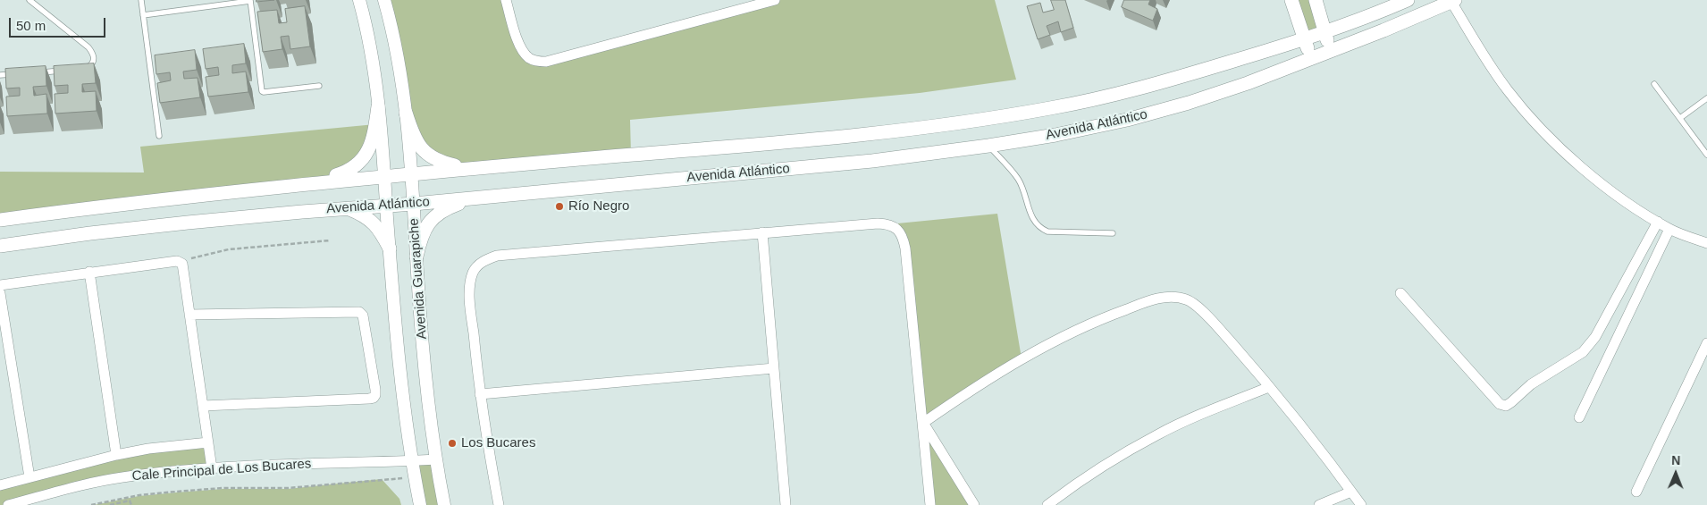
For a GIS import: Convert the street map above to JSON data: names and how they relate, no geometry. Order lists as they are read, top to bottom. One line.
{"streets":{"main road":["Avenida Atlántico"],"street":["Avenida Guarapiche","Cale Principal de Los Bucares"]},"crossings":[["Avenida Atlántico","Avenida Guarapiche"],["Avenida Guarapiche","Cale Principal de Los Bucares"]],"places":["Río Negro","Los Bucares"],"scale_bar":"50 m","north":"top"}
